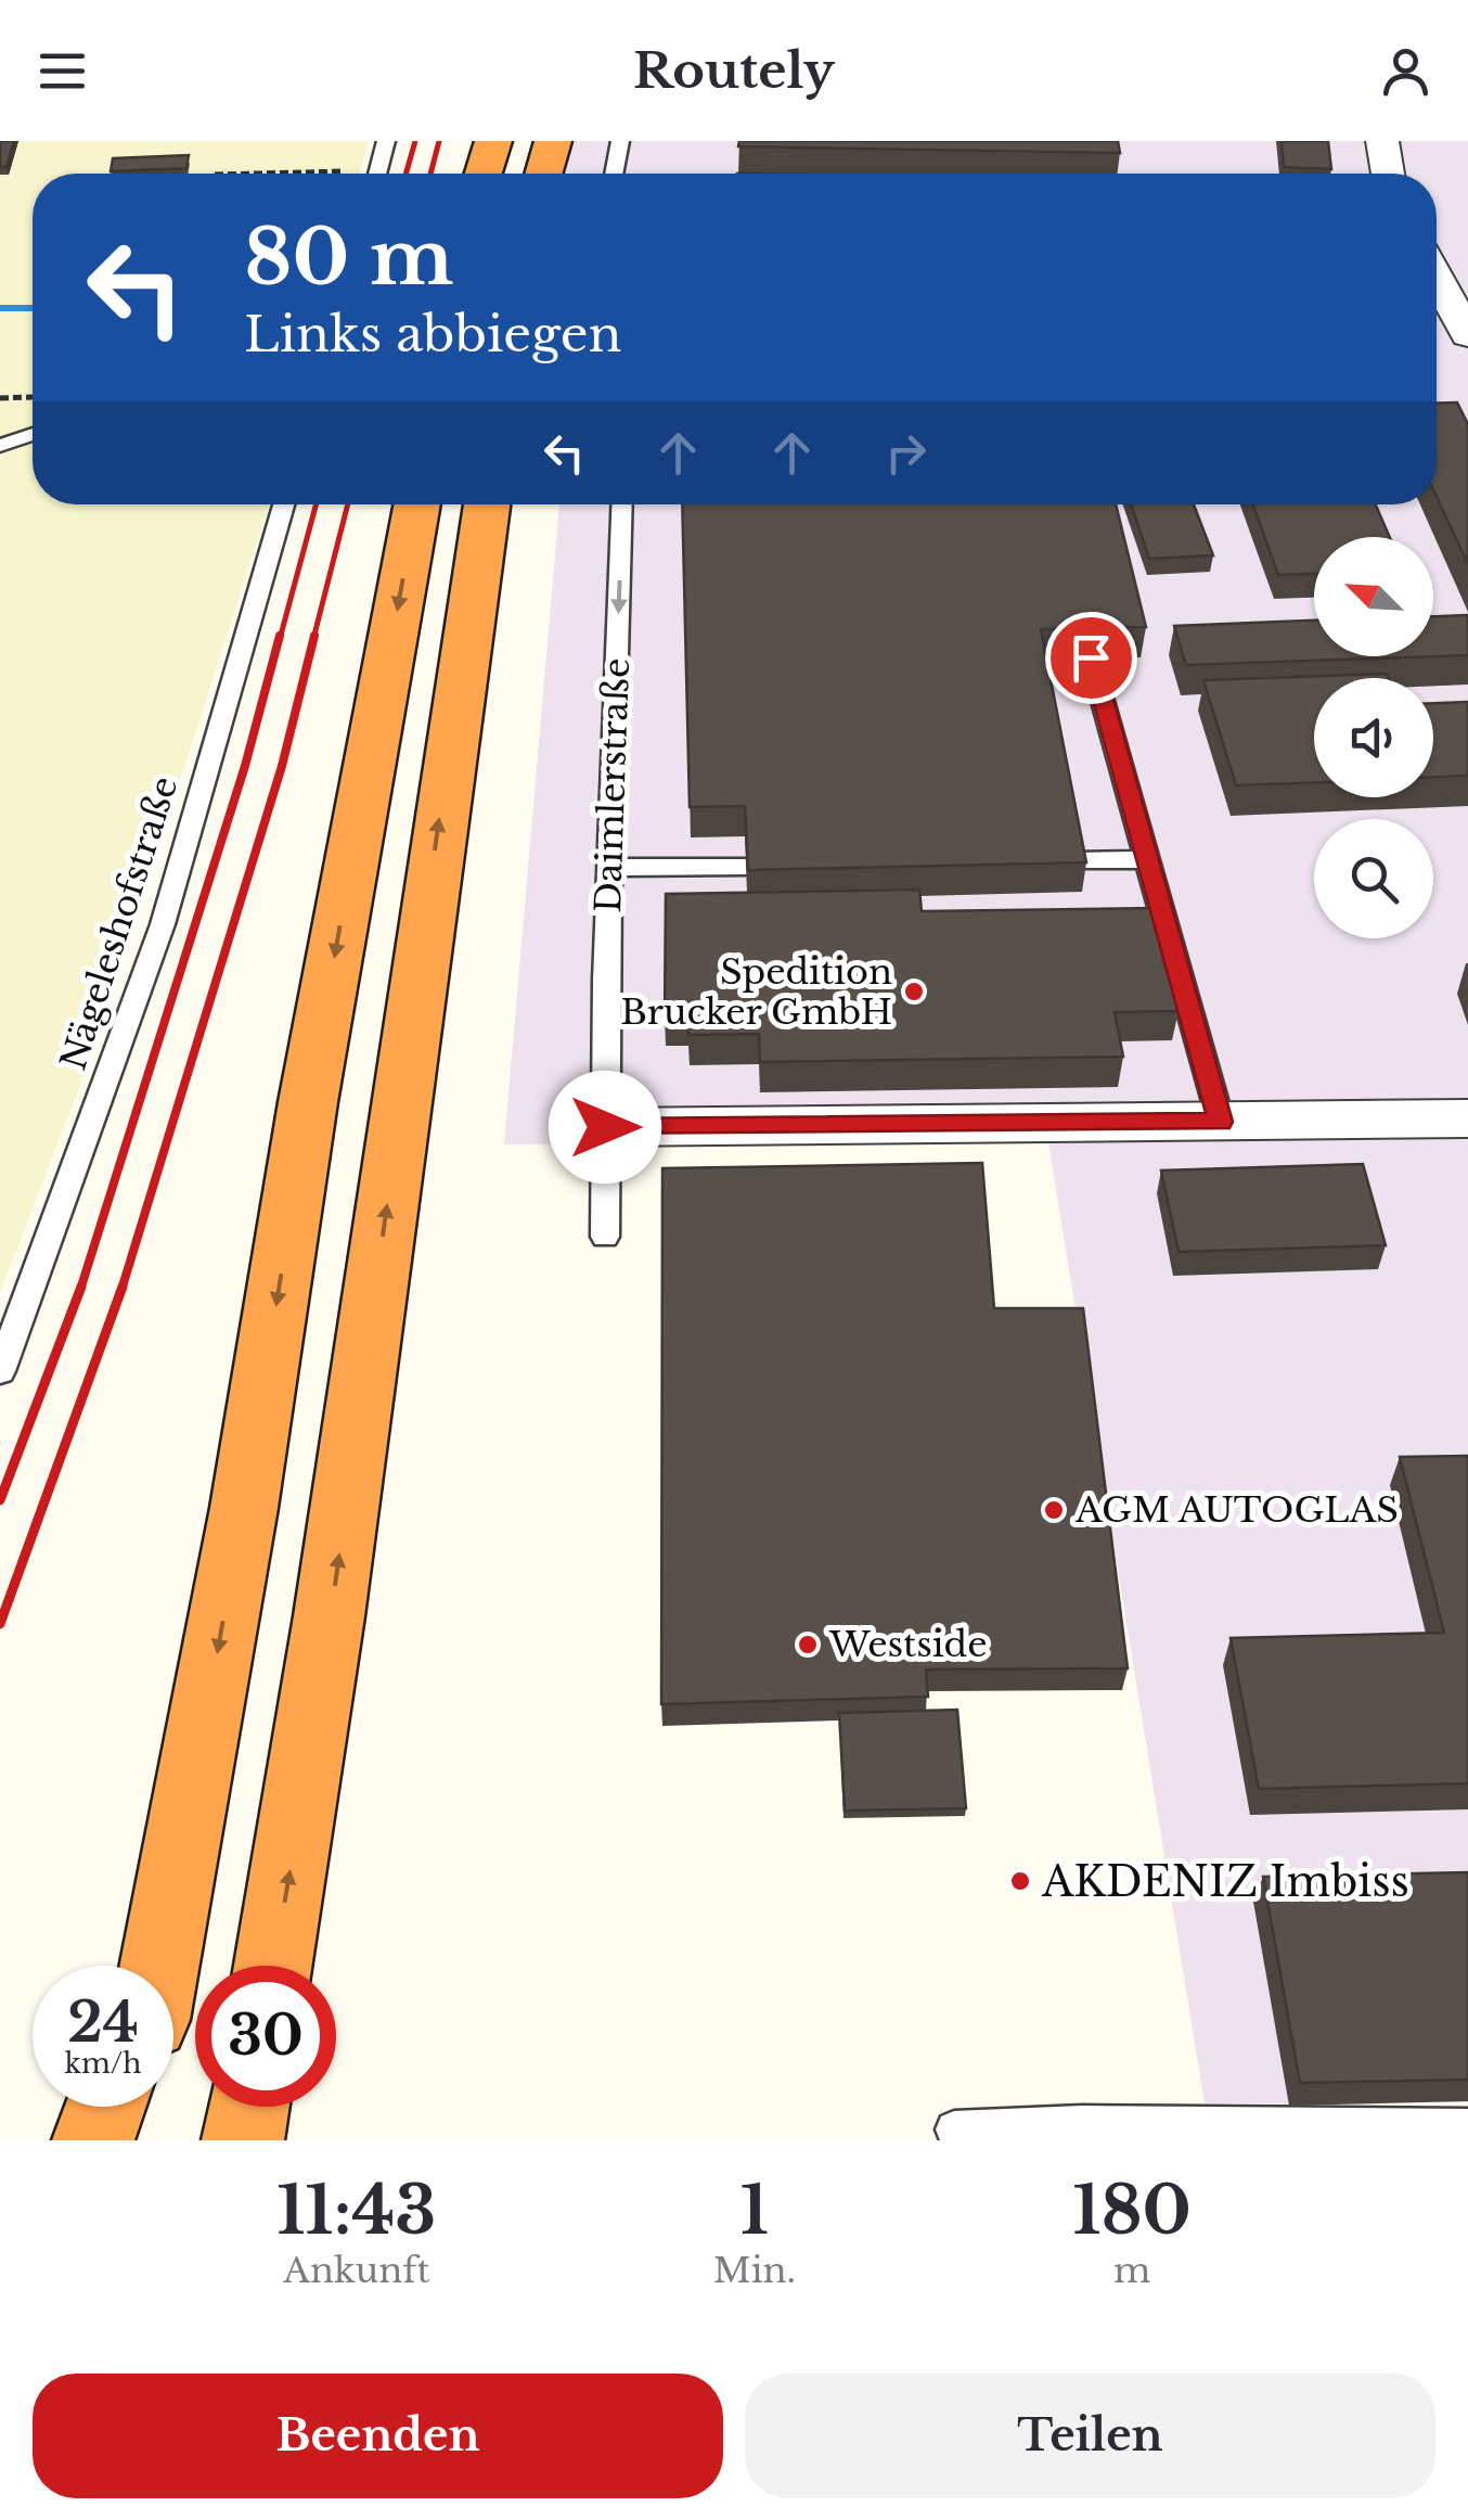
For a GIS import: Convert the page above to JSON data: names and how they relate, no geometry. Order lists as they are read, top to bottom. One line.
{"streets":{"lane":["Daimlerstraße","Nägeleshofstraße"]},"one_way":["Daimlerstraße"],"places":["Spedition Brucker GmbH","AGM AUTOGLAS","Westside","AKDENIZ Imbiss"],"north":"top left","page":{"header":"Routely","turn":["80 m","Links abbiegen"],"speed":"24 km/h","limit":"30","eta":["11:43","Ankunft","1","Min.","180","m"],"buttons":["Beenden","Teilen"]}}
